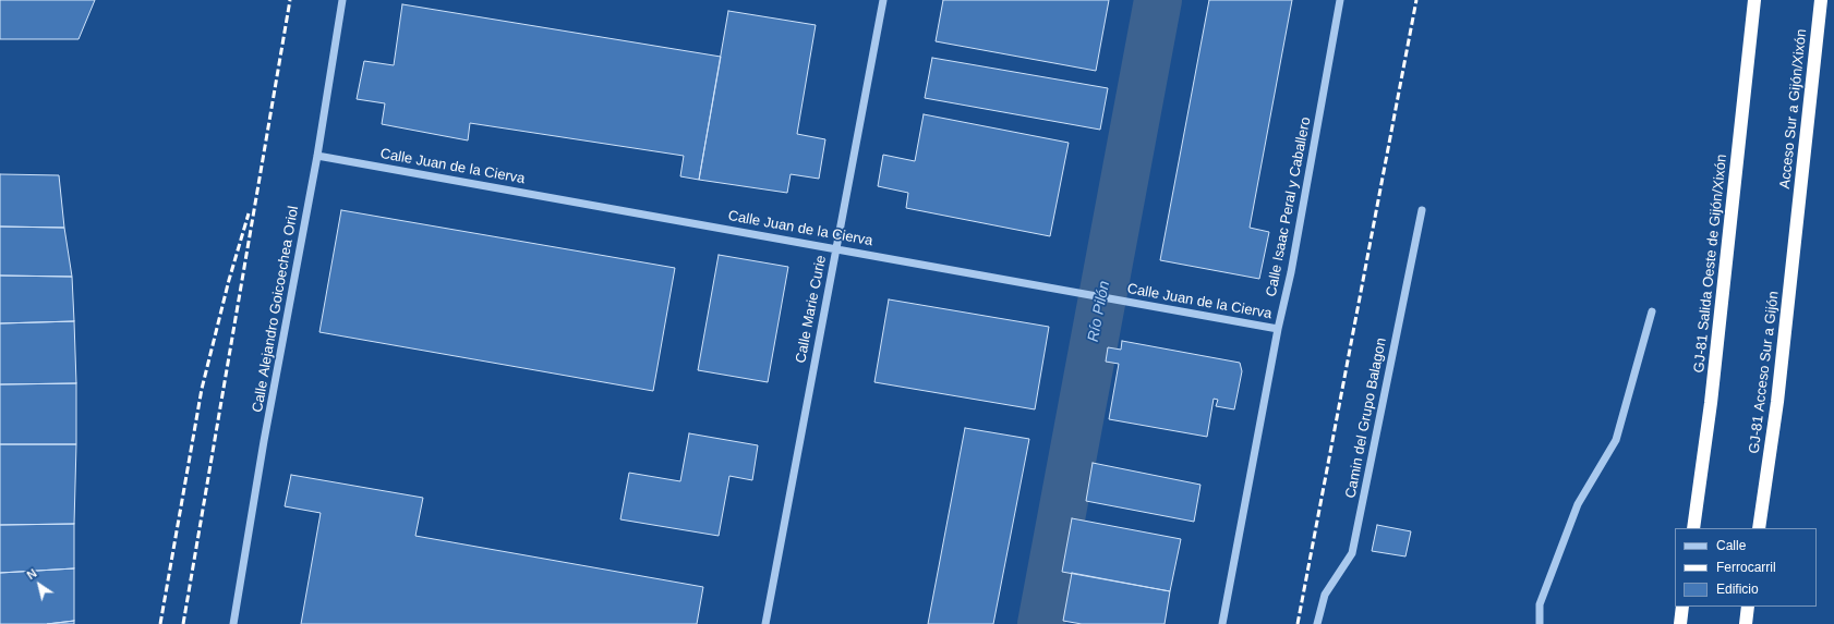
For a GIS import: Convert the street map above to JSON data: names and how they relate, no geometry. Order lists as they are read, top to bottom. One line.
{"streets":{"highway":["Acceso Sur a Gijón/Xixón","GJ-81 Salida Oeste de Gijón/Xixón","GJ-81 Acceso Sur a Gijón"],"street":["Calle Juan de la Cierva","Calle Isaac Peral y Caballero","Calle Alejandro Goicoechea Oriol","Calle Marie Curie","Camin del Grupo Balagon"]},"crossings":[["Acceso Sur a Gijón/Xixón","GJ-81 Acceso Sur a Gijón"],["Calle Juan de la Cierva","Calle Isaac Peral y Caballero"],["Calle Juan de la Cierva","Calle Alejandro Goicoechea Oriol"],["Calle Juan de la Cierva","Calle Marie Curie"]],"water":["Río Pilón"],"legend":["Calle","Ferrocarril","Edificio"],"north":"top left"}
